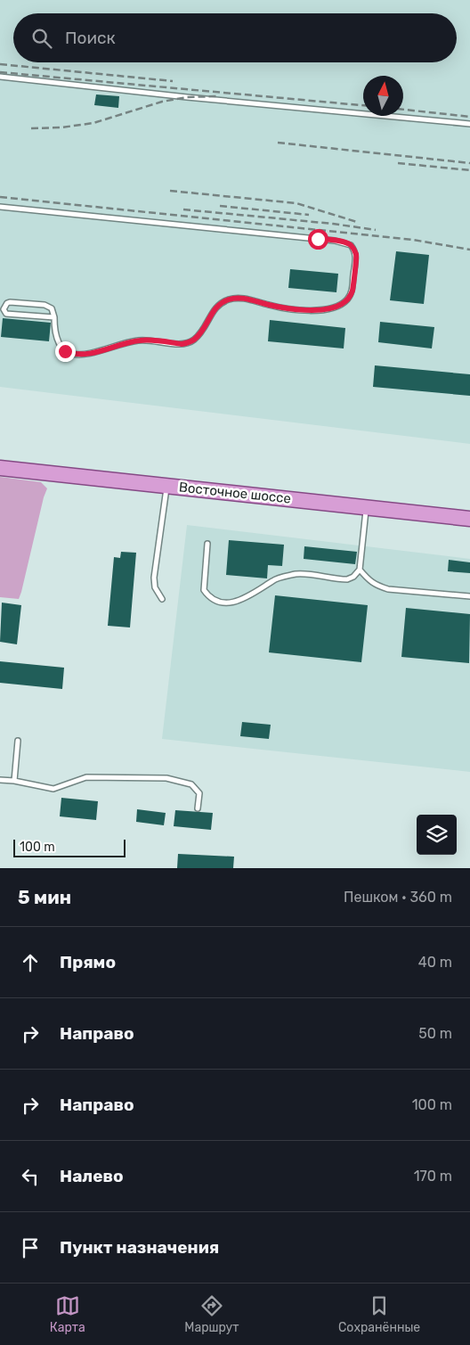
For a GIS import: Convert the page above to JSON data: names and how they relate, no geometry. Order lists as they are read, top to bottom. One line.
{"streets":{"main road":["Восточное шоссе"]},"scale_bar":"100 m","north":"top","page":{"search":"Поиск","scale":"100 m","heading":["5 мин","Пешком · 360 m"],"list":[["Прямо","40 m"],["Направо","50 m"],["Направо","100 m"],["Налево","170 m"],"Пункт назначения"],"nav":["Карта","Маршрут","Сохранённые"]}}
